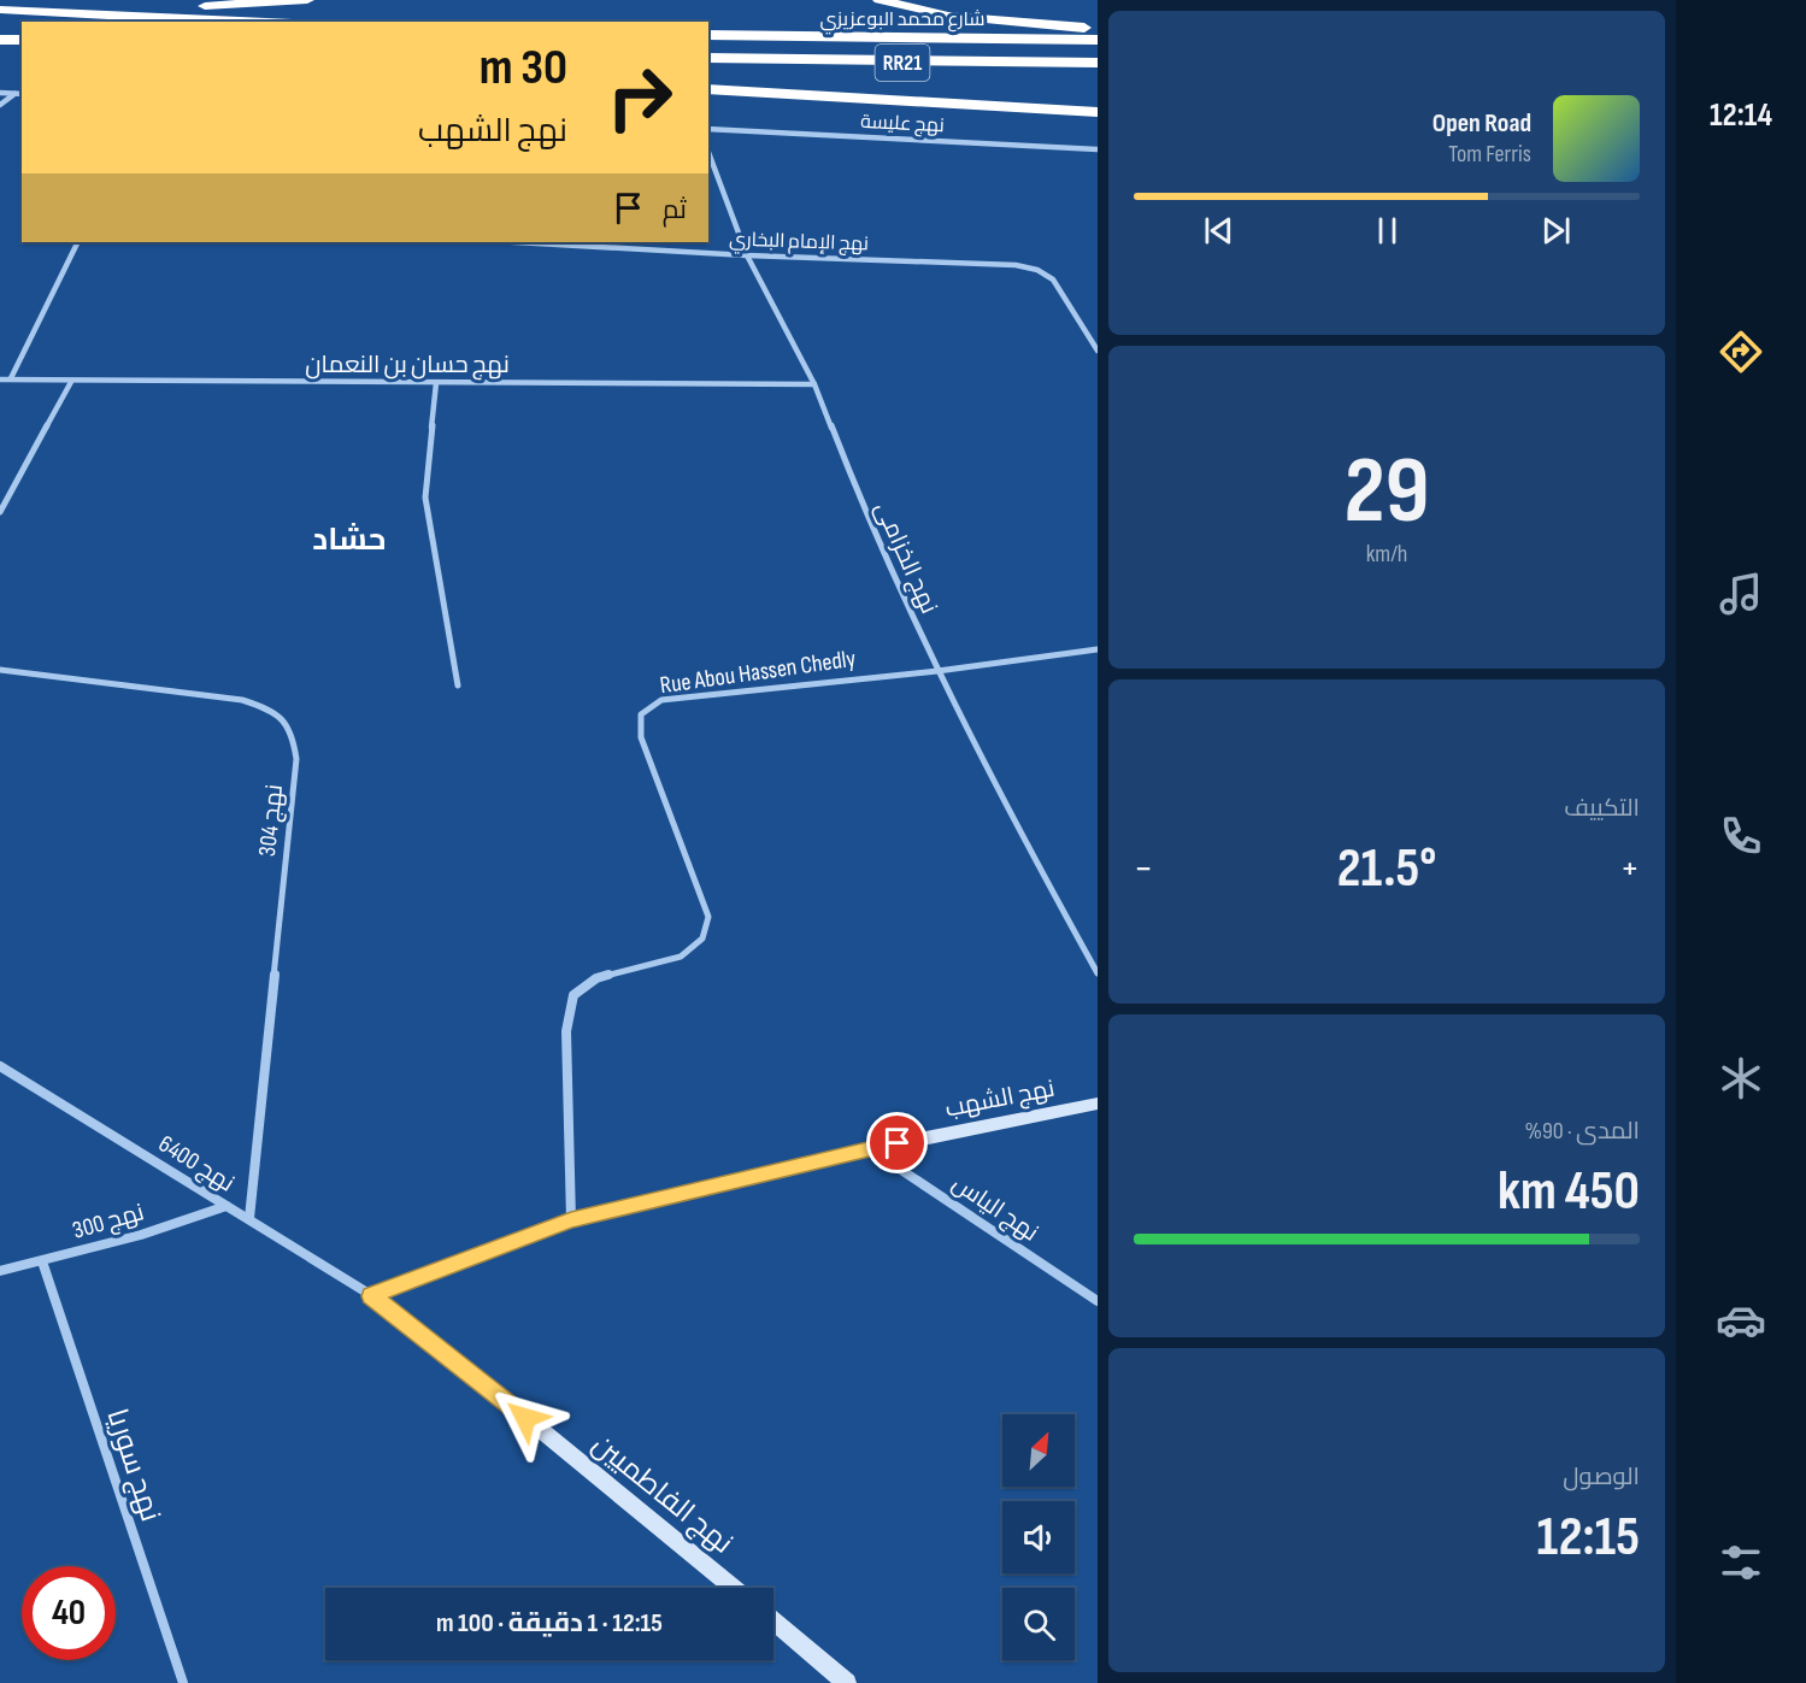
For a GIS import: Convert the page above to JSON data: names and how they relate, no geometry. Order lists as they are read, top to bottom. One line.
{"streets":{"highway":["شارع محمد البوعزيزي","RR21"],"street":["نهج عليسة","نهج الإمام البخاري","نهج حسان بن النعمان","نهج الخزامى","Rue Abou Hassen Chedly","نهج 304","نهج الشهب","نهج 6400","نهج الياس","نهج 300","نهج سوريا","نهج الفاطميين"]},"crossings":[["نهج الإمام البخاري","نهج الخزامى"],["نهج حسان بن النعمان","نهج الخزامى"],["نهج الخزامى","Rue Abou Hassen Chedly"],["Rue Abou Hassen Chedly","نهج الشهب"],["نهج 304","نهج 6400"],["نهج الشهب","نهج 6400"],["نهج الشهب","نهج الياس"],["نهج الشهب","نهج الفاطميين"],["نهج 6400","نهج 300"],["نهج 6400","نهج الفاطميين"],["نهج 300","نهج سوريا"]],"districts":["حشاد"],"north":"top right","page":{"tabs":"12:14","turn":["30 m","نهج الشهب"],"song":["Open Road","Tom Ferris"],"then":"ثم","tile":[["29","km/h"],"التكييف",["المدى · 90%","450 km"],["الوصول","12:15"]],"heat":["−","21.5°","+"],"limit":"40","trip":"12:15 · 1 دقيقة · 100 m"}}
